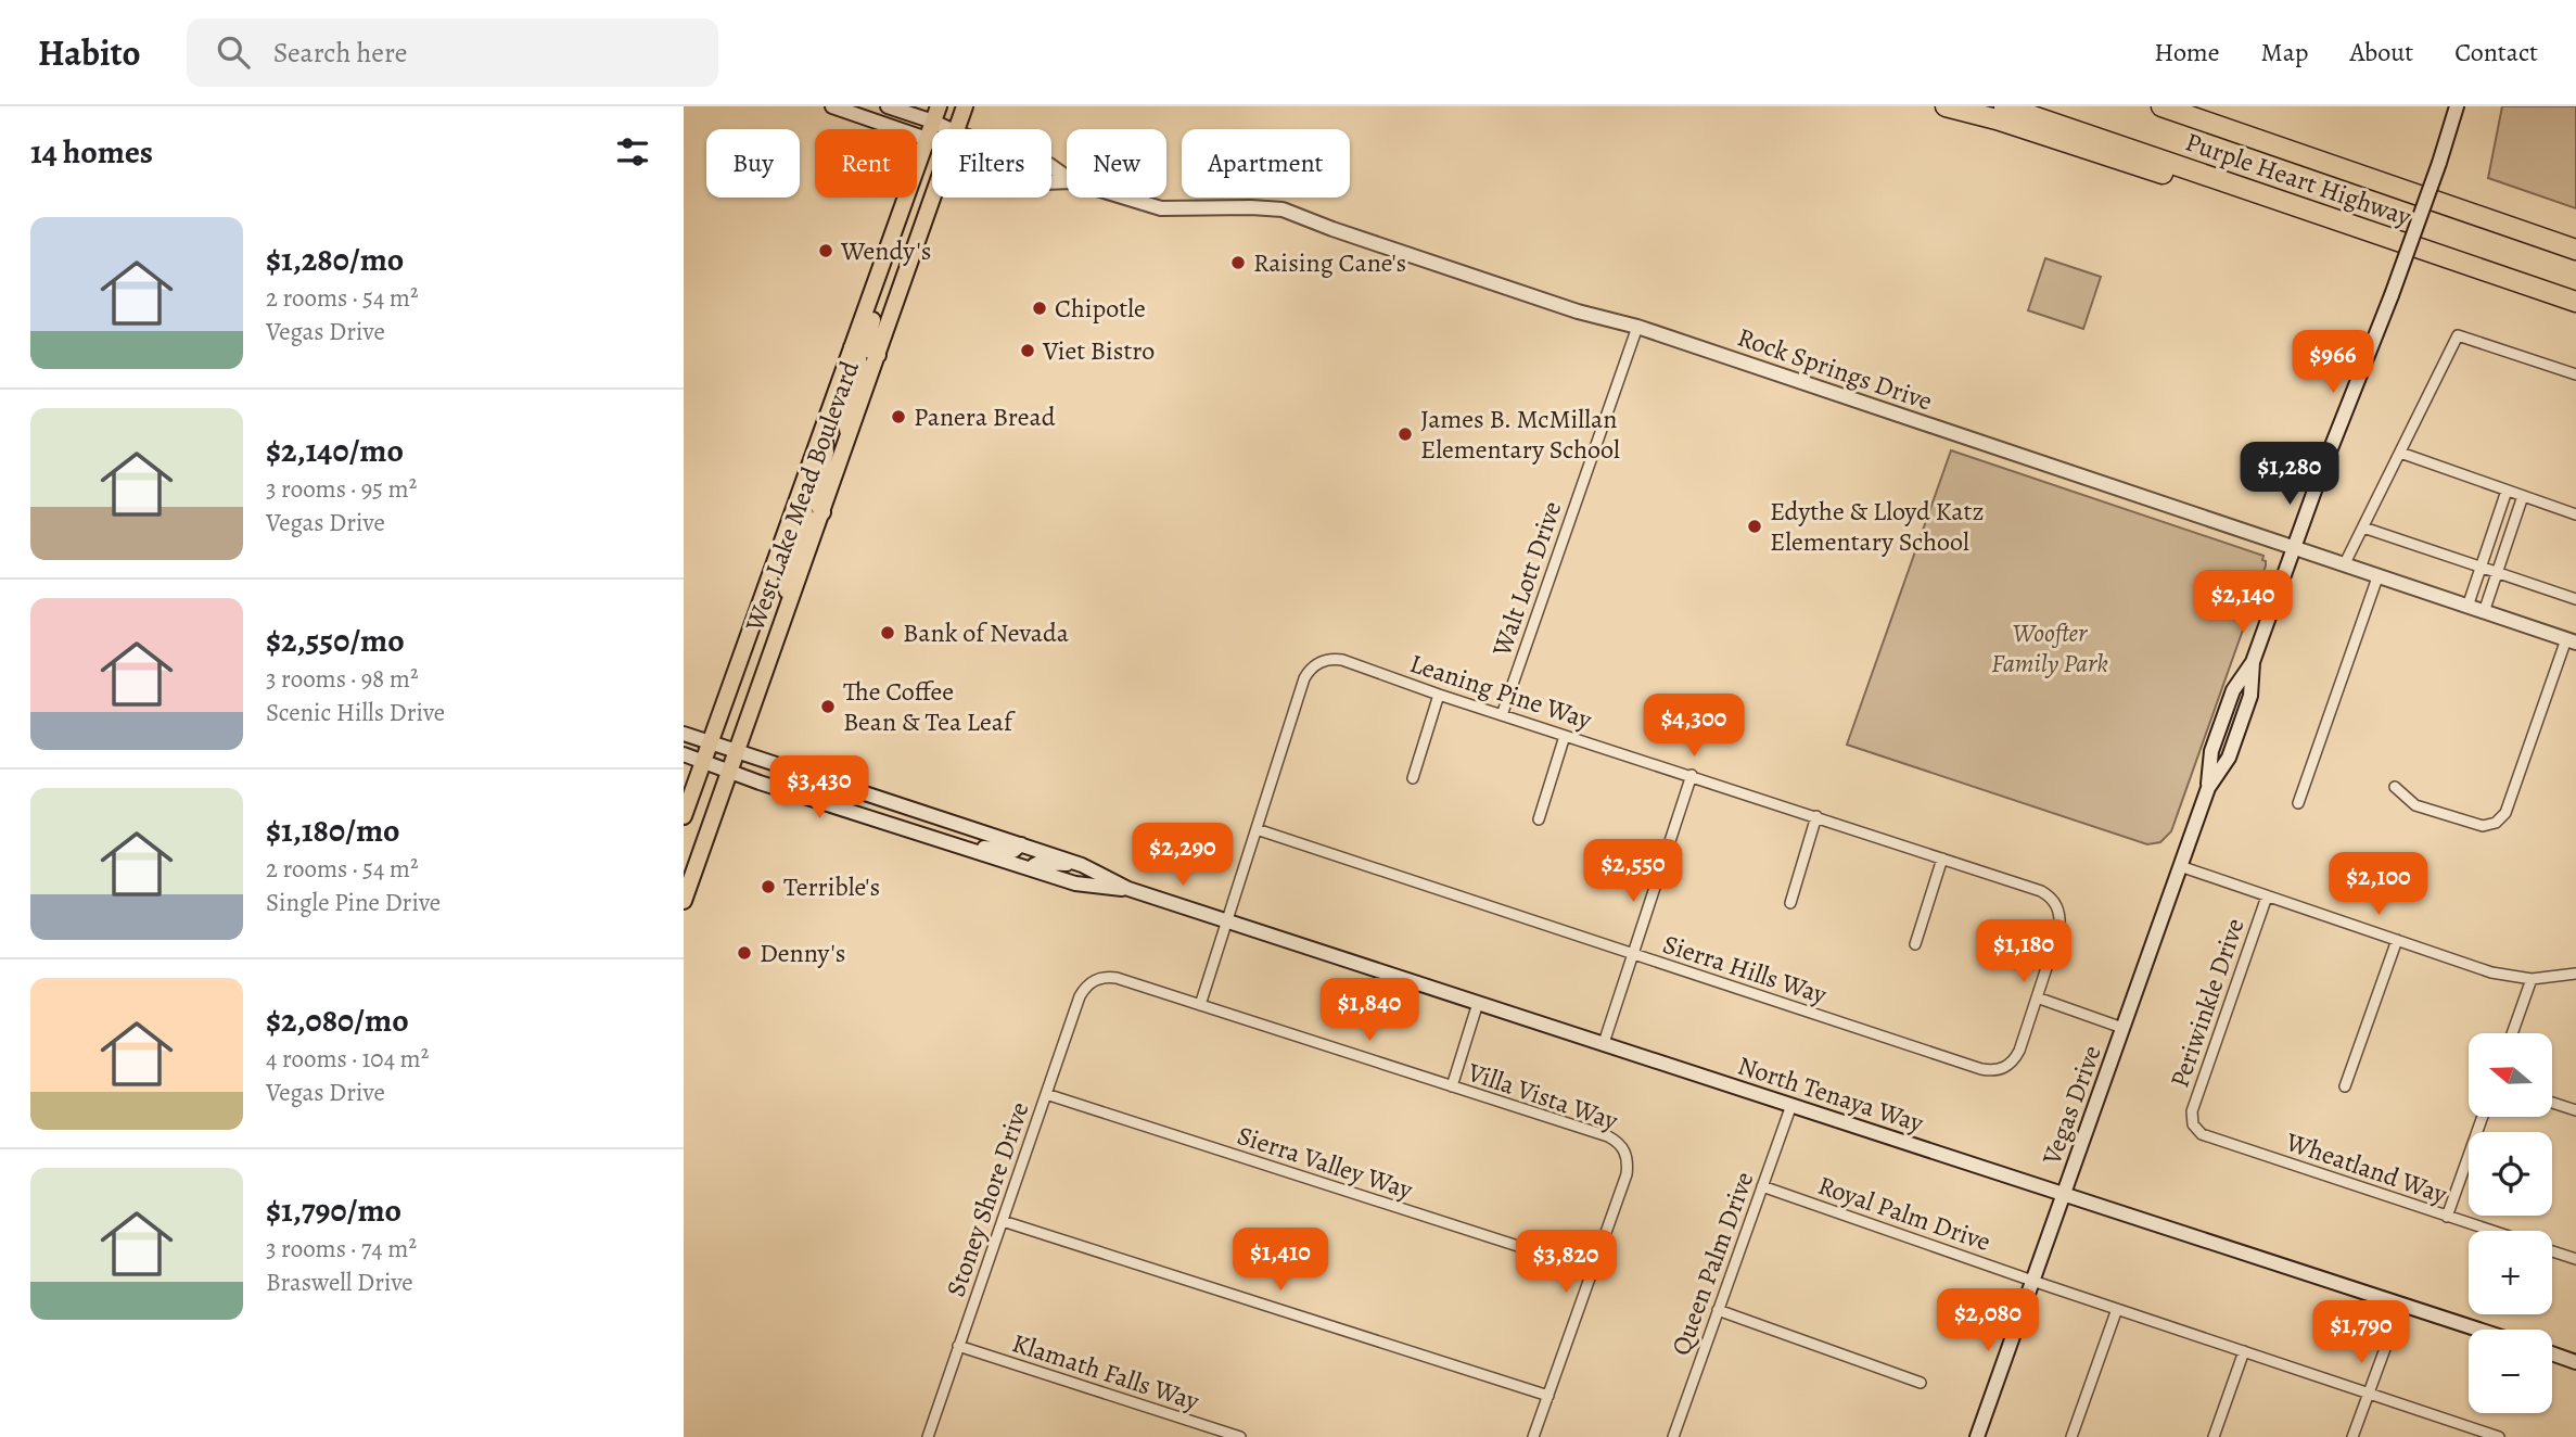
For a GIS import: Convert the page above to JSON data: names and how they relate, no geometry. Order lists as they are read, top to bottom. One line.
{"streets":{"highway":["Purple Heart Highway"],"main road":["Rock Springs Drive","West Lake Mead Boulevard","North Tenaya Way","Vegas Drive"],"street":["Walt Lott Drive","Leaning Pine Way","Sierra Hills Way","Periwinkle Drive","Villa Vista Way","Sierra Valley Way","Wheatland Way","Stoney Shore Drive","Royal Palm Drive","Queen Palm Drive","Klamath Falls Way"]},"crossings":[["Rock Springs Drive","West Lake Mead Boulevard"],["Rock Springs Drive","Walt Lott Drive"],["Rock Springs Drive","Vegas Drive"],["West Lake Mead Boulevard","North Tenaya Way"],["Walt Lott Drive","Leaning Pine Way"],["Leaning Pine Way","Sierra Hills Way"],["Periwinkle Drive","Wheatland Way"],["North Tenaya Way","Vegas Drive"],["North Tenaya Way","Queen Palm Drive"],["Villa Vista Way","Sierra Valley Way"],["Villa Vista Way","Stoney Shore Drive"],["Vegas Drive","Royal Palm Drive"],["Sierra Valley Way","Stoney Shore Drive"],["Stoney Shore Drive","Klamath Falls Way"],["Royal Palm Drive","Queen Palm Drive"]],"parks":["Woofter Family Park"],"places":["Wendy's","Raising Cane's","Chipotle","Viet Bistro","Panera Bread","James B. McMillan Elementary School","Edythe & Lloyd Katz Elementary School","Bank of Nevada","The Coffee Bean & Tea Leaf","Terrible's","Denny's"],"north":"left","page":{"header":"Habito","search":"Search here","nav":["Home","Map","About","Contact"],"heading":"14 homes","chip":["Buy","Rent","Filters","New","Apartment"],"list":[{"name":"$1,280/mo","note":"2 rooms · 54 m² · Vegas Drive"},{"name":"$2,140/mo","note":"3 rooms · 95 m² · Vegas Drive"},{"name":"$2,550/mo","note":"3 rooms · 98 m² · Scenic Hills Drive"},{"name":"$1,180/mo","note":"2 rooms · 54 m² · Single Pine Drive"},{"name":"$2,080/mo","note":"4 rooms · 104 m² · Vegas Drive"},{"name":"$1,790/mo","note":"3 rooms · 74 m² · Braswell Drive"}],"price":["$966","$1,280","$2,140","$4,300","$3,430","$2,290","$2,550","$2,100","$1,180","$1,840","$1,410","$3,820","$2,080","$1,790"],"map_buttons":["+","−"]}}
